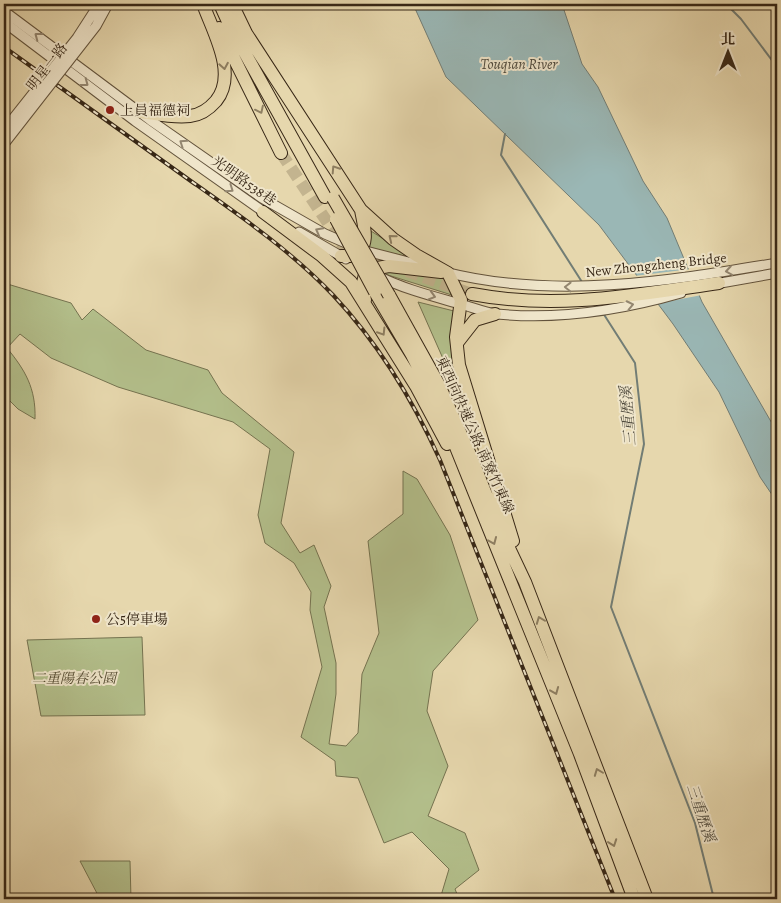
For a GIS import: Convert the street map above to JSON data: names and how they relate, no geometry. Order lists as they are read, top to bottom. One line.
{"streets":{"highway":["東西向快速公路 南寮竹東線"],"street":["明星一路","光明路538巷","New Zhongzheng Bridge"]},"crossings":[["光明路538巷","New Zhongzheng Bridge"]],"water":["Touqian River","三重歷溪"],"parks":["二重陽春公園"],"places":["上員福德祠","公5停車場"],"north":"top"}
